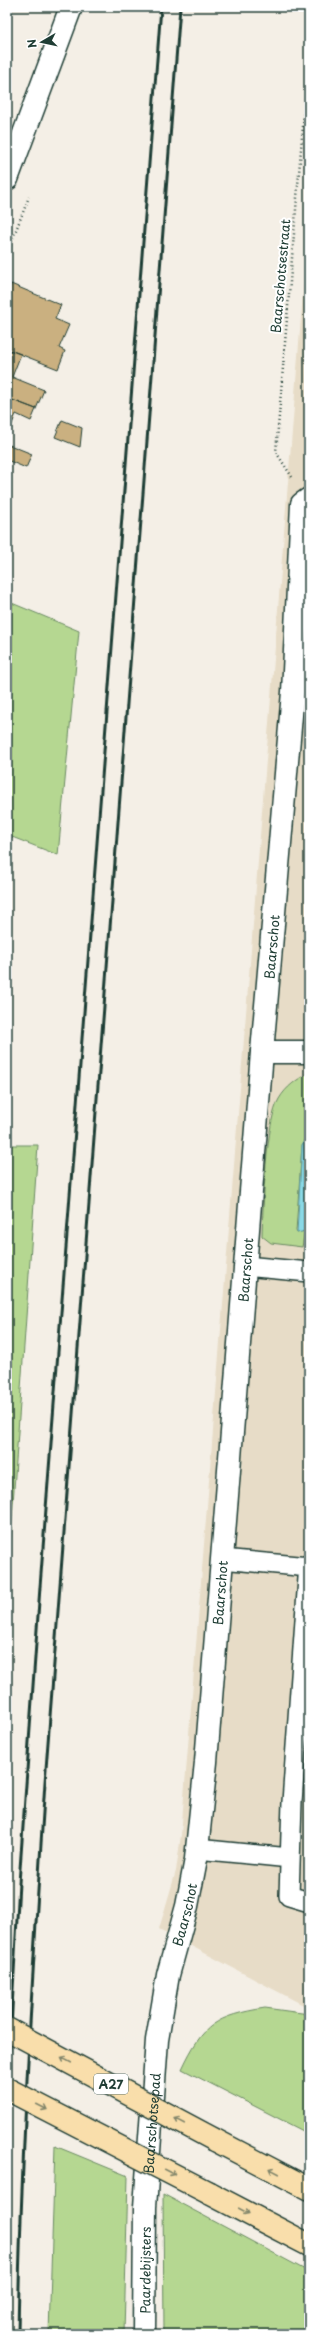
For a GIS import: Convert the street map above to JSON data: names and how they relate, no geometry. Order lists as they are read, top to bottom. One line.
{"streets":{"highway":["A27"],"street":["Baarschot","Baarschotsepad","Paardebijsters"],"path":["Baarschotsestraat"]},"crossings":[["Baarschot","Baarschotsepad"],["Baarschotsepad","Paardebijsters"]],"north":"left"}
